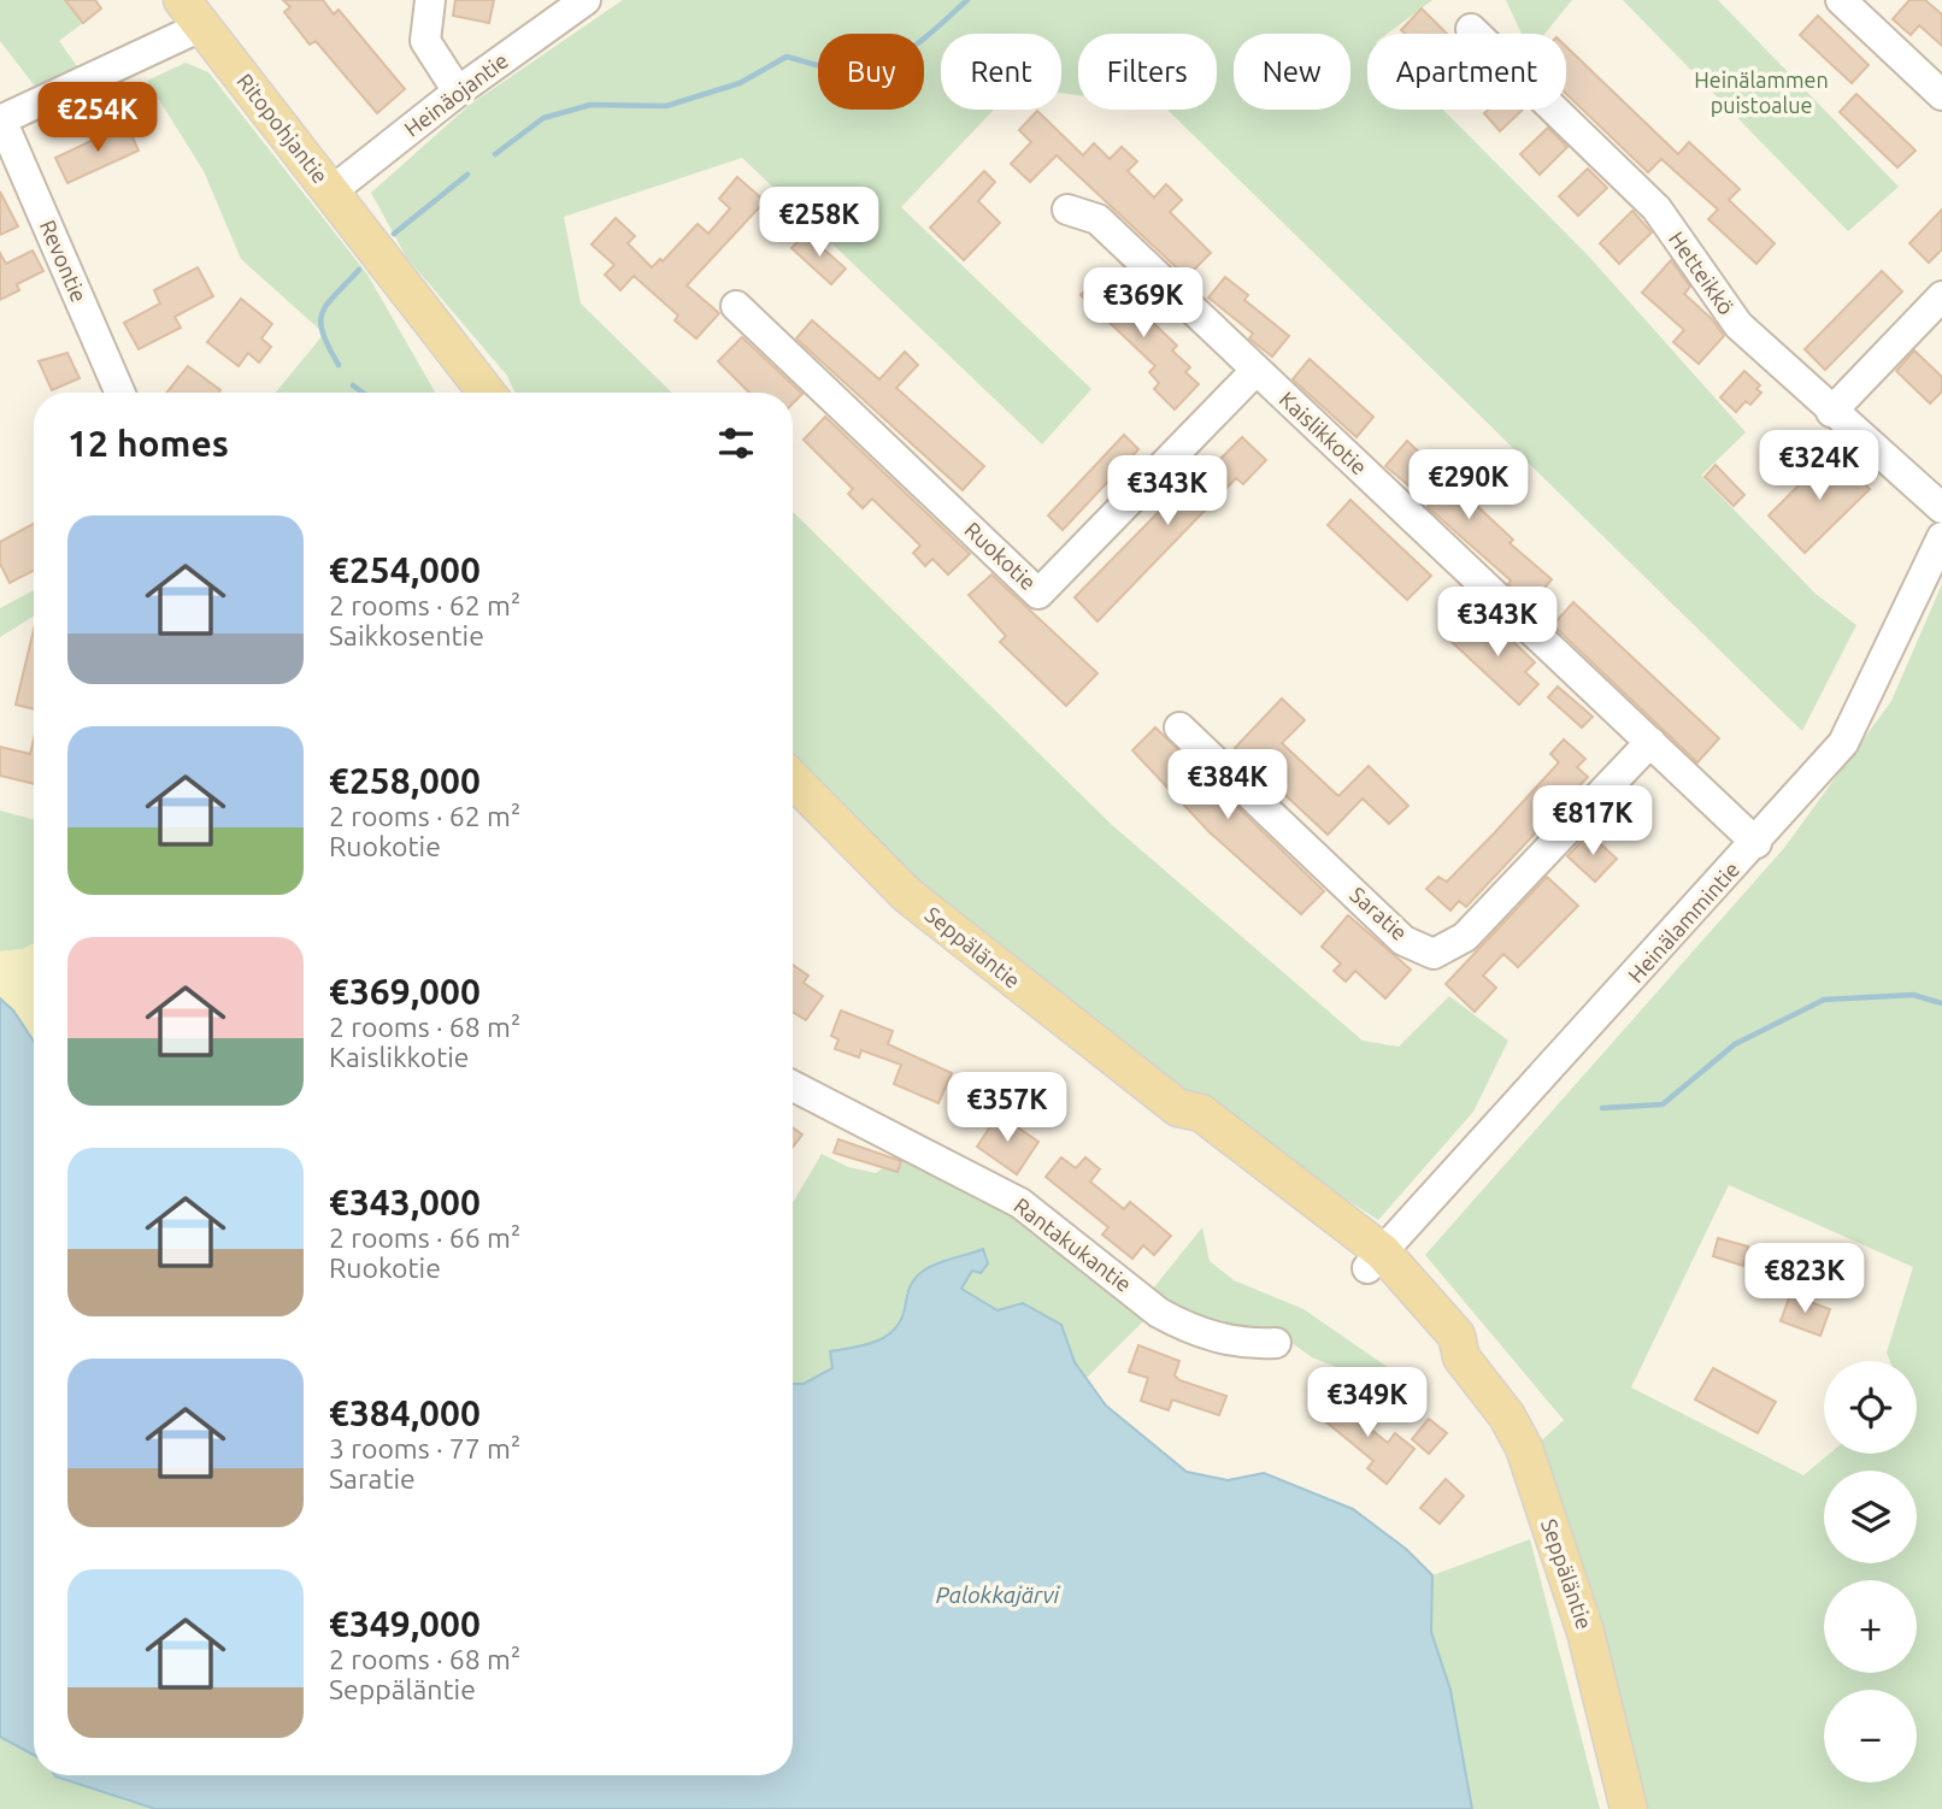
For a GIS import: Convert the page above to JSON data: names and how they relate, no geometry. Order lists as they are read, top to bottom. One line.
{"streets":{"main road":["Ritopohjantie","Seppäläntie"],"street":["Heinäojantie","Revontie","Hetteikkö","Kaislikkotie","Ruokotie","Saratie","Heinälammintie","Rantakukantie"]},"crossings":[["Heinäojantie","Ritopohjantie"],["Kaislikkotie","Ruokotie"],["Kaislikkotie","Saratie"],["Kaislikkotie","Heinälammintie"],["Heinälammintie","Seppäläntie"]],"water":["Palokkajärvi"],"parks":["Heinälammen puistoalue"],"page":{"chip":["Buy","Rent","Filters","New","Apartment"],"price":["€254K","€258K","€369K","€324K","€290K","€343K","€343K","€384K","€817K","€357K","€823K","€349K"],"heading":"12 homes","list":[{"name":"€254,000","note":"2 rooms · 62 m² · Saikkosentie"},{"name":"€258,000","note":"2 rooms · 62 m² · Ruokotie"},{"name":"€369,000","note":"2 rooms · 68 m² · Kaislikkotie"},{"name":"€343,000","note":"2 rooms · 66 m² · Ruokotie"},{"name":"€384,000","note":"3 rooms · 77 m² · Saratie"},{"name":"€349,000","note":"2 rooms · 68 m² · Seppäläntie"}],"map_buttons":["+","−"]}}
